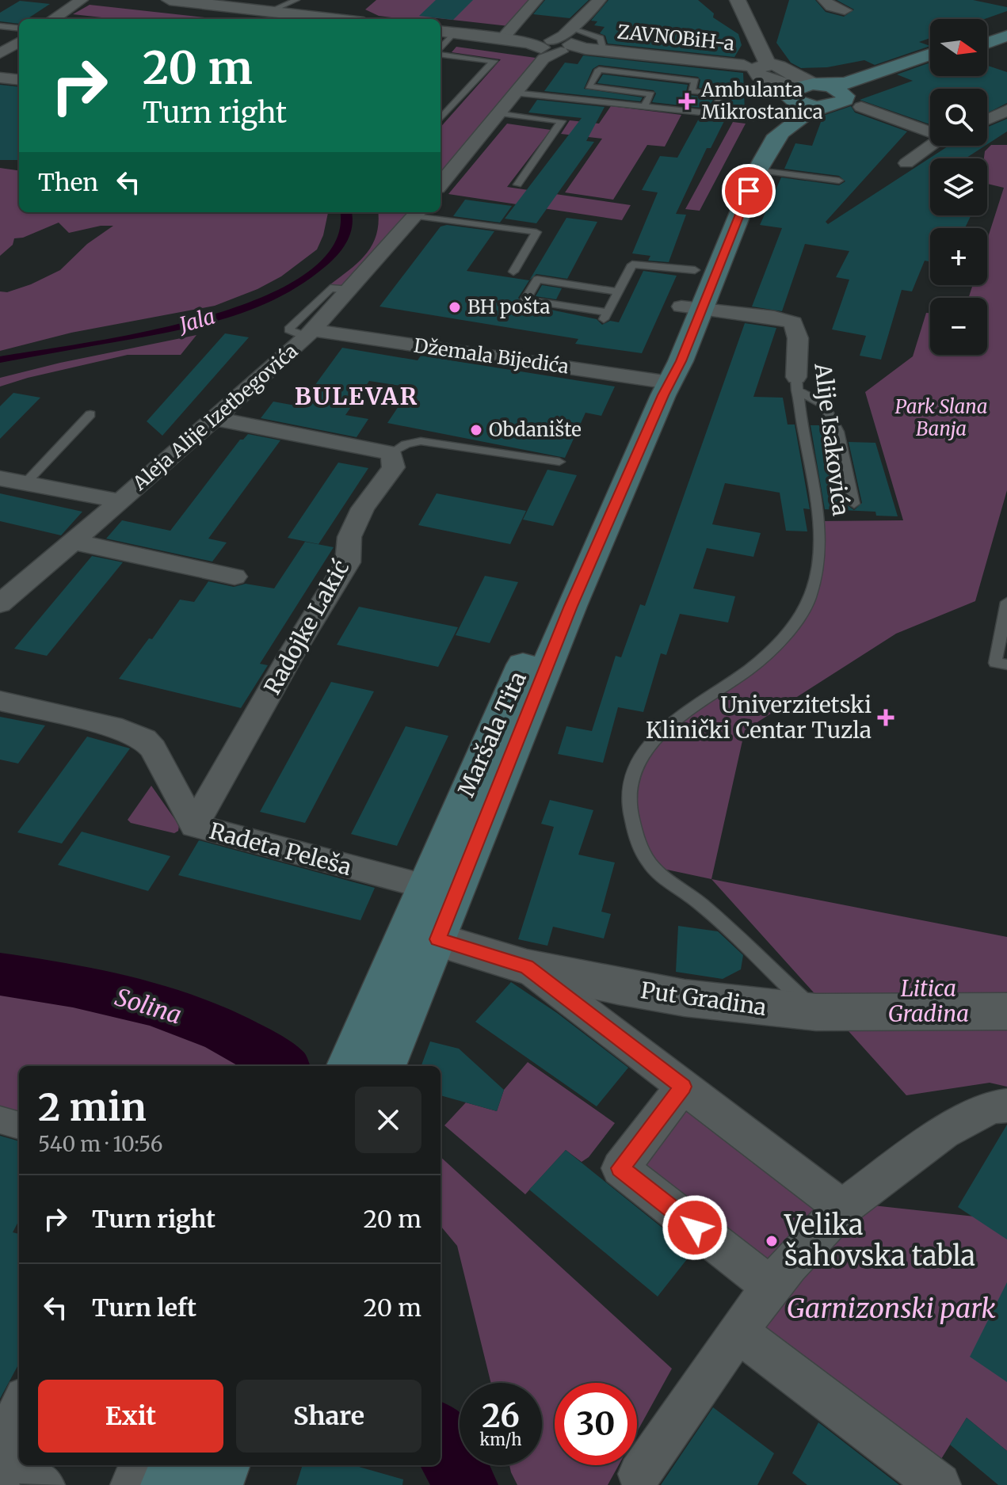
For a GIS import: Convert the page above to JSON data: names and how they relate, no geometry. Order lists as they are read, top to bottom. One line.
{"streets":{"main road":["Maršala Tita"],"street":["ZAVNOBiH-a","Džemala Bijedića","Aleja Alije Izetbegovića","Alije Isakovića","Radojke Lakić","Radeta Peleša","Put Gradina"]},"crossings":[["Džemala Bijedića","Aleja Alije Izetbegovića"],["Džemala Bijedića","Maršala Tita"],["Alije Isakovića","Maršala Tita"],["Alije Isakovića","Put Gradina"],["Radojke Lakić","Radeta Peleša"],["Maršala Tita","Radeta Peleša"],["Maršala Tita","Put Gradina"]],"districts":["BULEVAR"],"water":["Jala","Solina"],"parks":["Park Slana Banja","Litica Gradina","Garnizonski park"],"places":{"health":["Ambulanta Mikrostanica","Univerzitetski Klinički Centar Tuzla"],"other":["BH pošta","Obdanište","Velika šahovska tabla"]},"north":"right","page":{"map_buttons":["+","−"],"turn":["20 m","Turn right"],"then":"Then","heading":["2 min","540 m · 10:56"],"list":[{"name":"Turn right","value":"20 m"},{"name":"Turn left","value":"20 m"}],"buttons":["Exit","Share"],"speed":"26 km/h","limit":"30"}}
